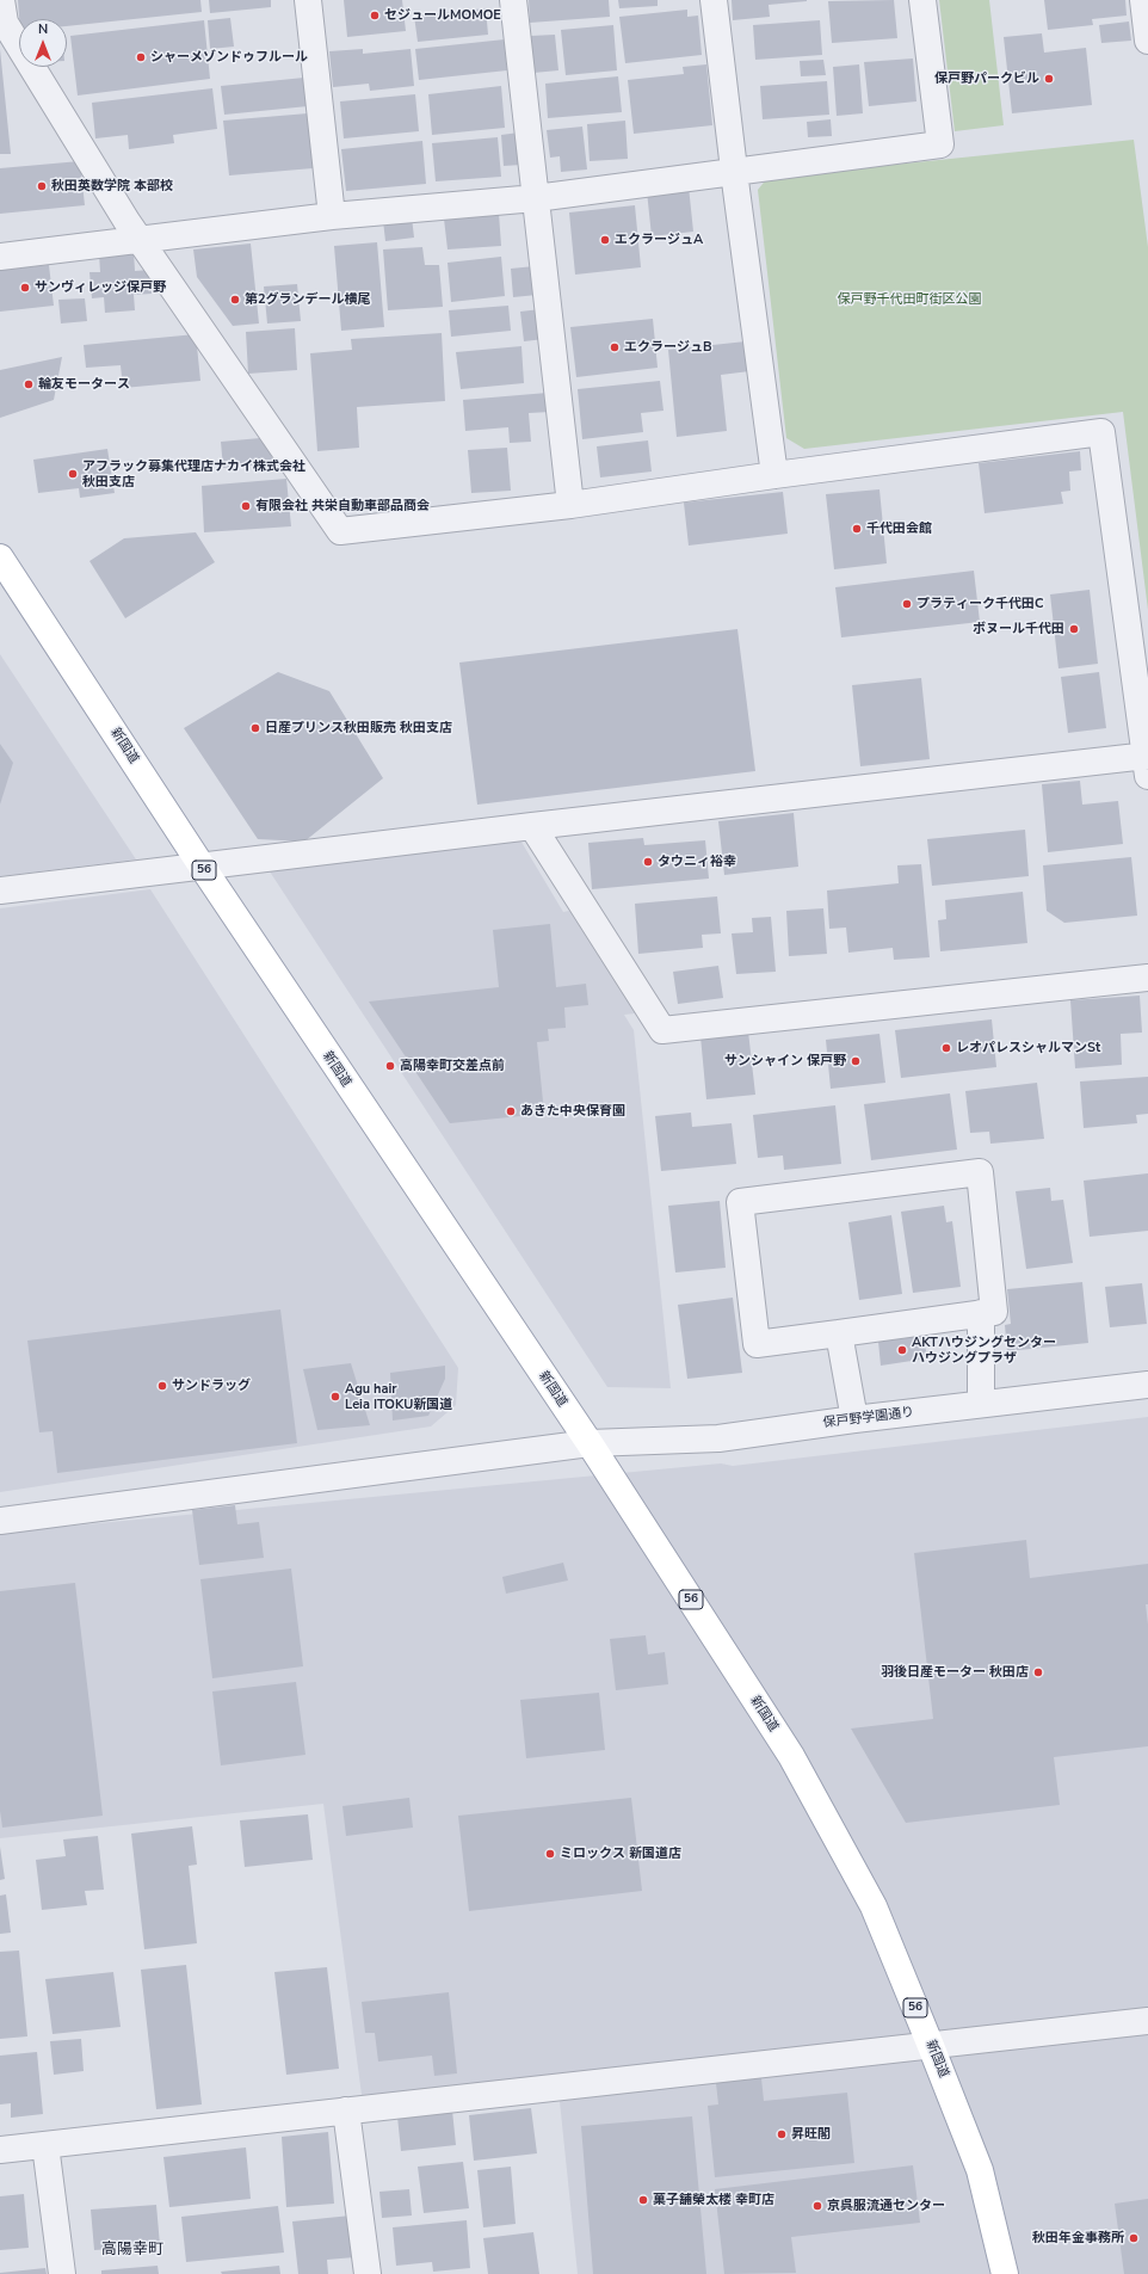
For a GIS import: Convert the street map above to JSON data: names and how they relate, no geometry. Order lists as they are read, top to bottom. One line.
{"streets":{"main road":["新国道","56"],"street":["保戸野学園通り"]},"crossings":[["新国道","保戸野学園通り"]],"districts":["高陽幸町"],"parks":["保戸野千代田町街区公園"],"places":["セジュールMOMOE","シャーメゾンドゥフルール","保戸野パークビル","秋田英数学院 本部校","エクラージュA","サンヴィレッジ保戸野","第2グランデール横尾","エクラージュB","輪友モータース","アフラック募集代理店ナカイ株式会社 秋田支店","有限会社 共栄自動車部品商会","千代田会館","プラティーク千代田C","ボヌール千代田","日産プリンス秋田販売 秋田支店","タウニィ裕幸","レオパレスシャルマンSt","サンシャイン 保戸野","高陽幸町交差点前","あきた中央保育園","AKTハウジングセンター ハウジングプラザ","サンドラッグ","Agu hair Leia ITOKU新国道","羽後日産モーター 秋田店","ミロックス 新国道店","昇旺閣","菓子舗榮太楼 幸町店","京呉服流通センター","秋田年金事務所"],"north":"top"}
